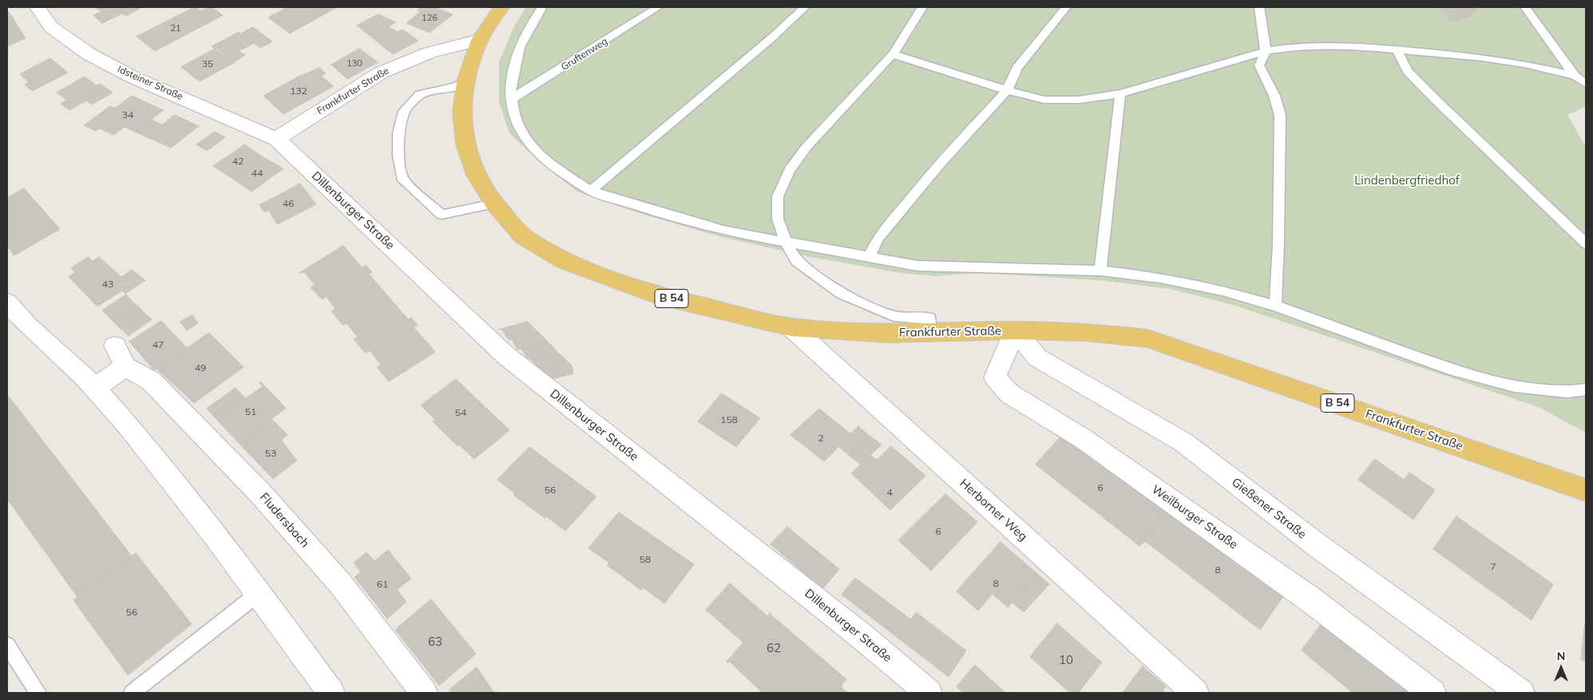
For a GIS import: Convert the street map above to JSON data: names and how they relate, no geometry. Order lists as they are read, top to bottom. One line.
{"streets":{"main road":["Frankfurter Straße","B 54"],"street":["Idsteiner Straße","Dillenburger Straße","Gießener Straße","Herborner Weg","Weilburger Straße","Fludersbach"],"lane":["Gruftenweg"]},"crossings":[["Idsteiner Straße","Frankfurter Straße"],["Idsteiner Straße","Dillenburger Straße"],["Frankfurter Straße","Dillenburger Straße"],["Frankfurter Straße","Gießener Straße"],["Frankfurter Straße","Herborner Weg"],["Frankfurter Straße","Weilburger Straße"],["Gießener Straße","Weilburger Straße"]],"parks":["Lindenbergfriedhof"],"house_numbers":["126","21","130","35","132","34","42","44","46","43","47","49","51","54","158","2","53","6","56","4","6","58","7","8","8","61","56","63","62","10"],"north":"top"}
